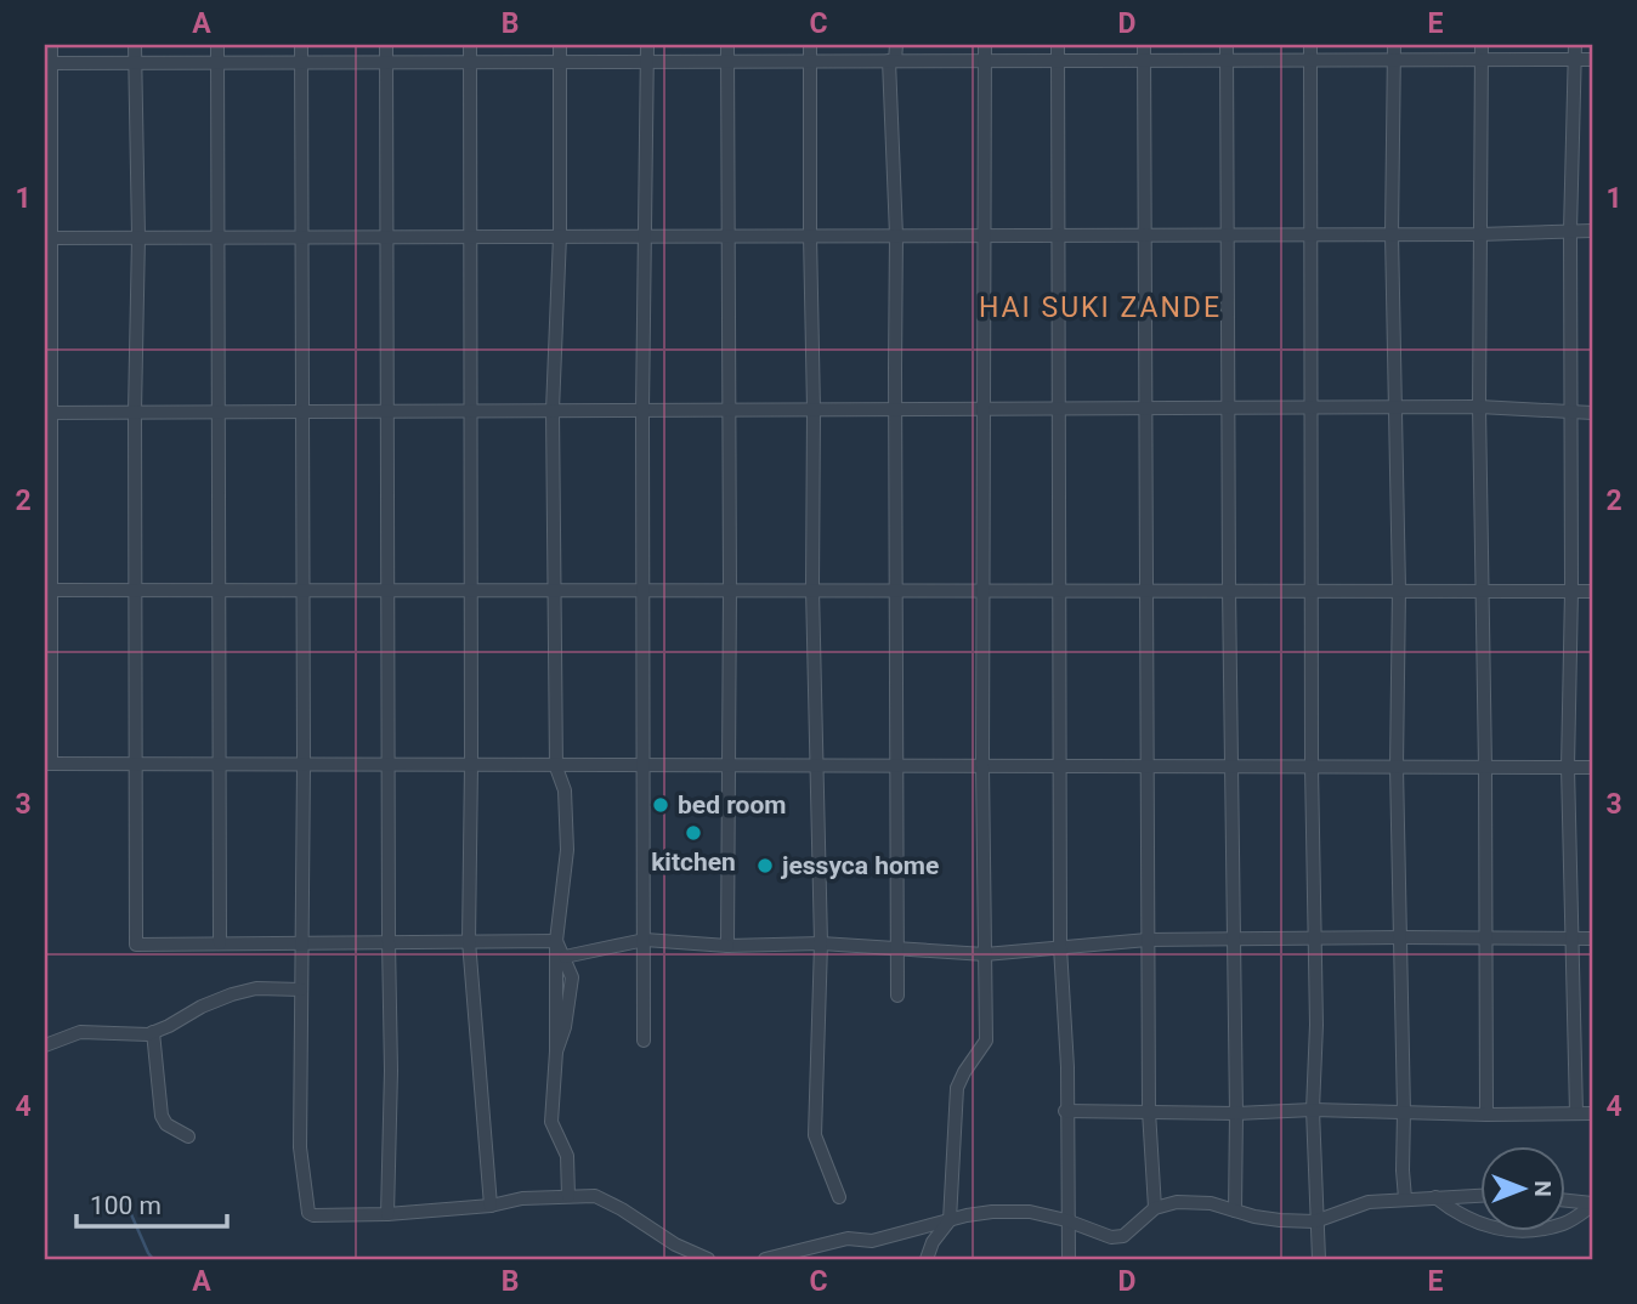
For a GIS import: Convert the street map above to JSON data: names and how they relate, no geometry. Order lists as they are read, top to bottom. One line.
{"districts":["HAI SUKI ZANDE"],"places":["bed room","kitchen","jessyca home"],"scale_bar":"100 m","north":"right","grid":{"columns":["A","B","C","D","E"],"rows":["1","2","3","4"]}}
